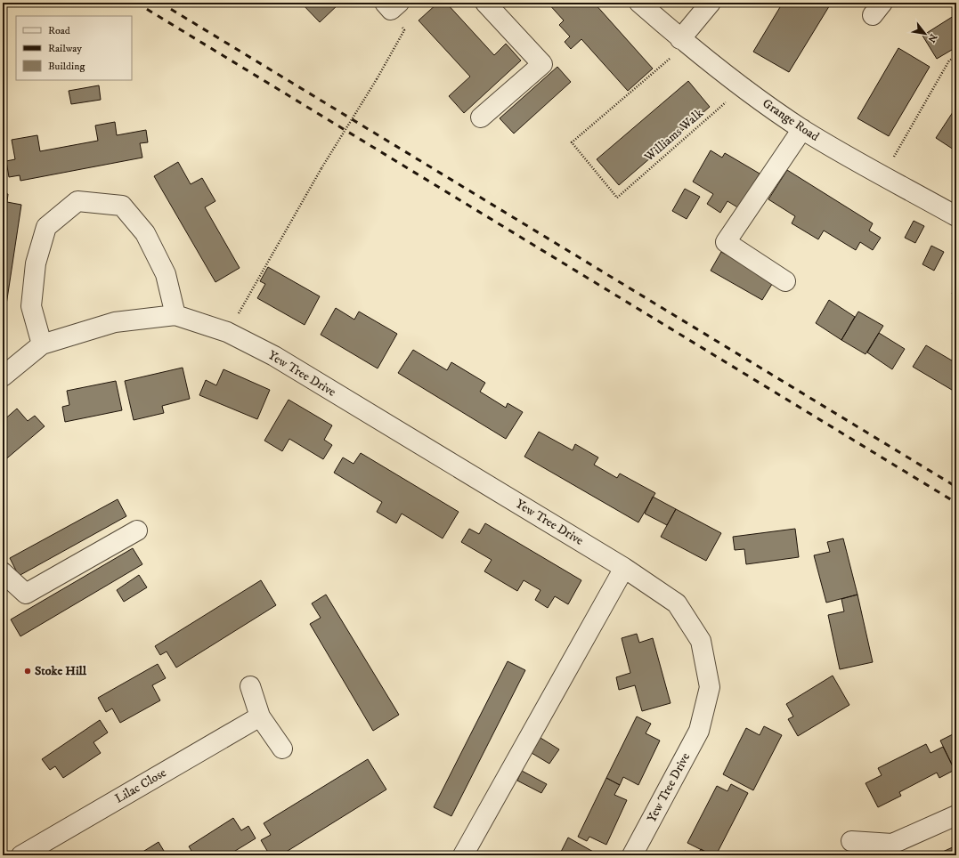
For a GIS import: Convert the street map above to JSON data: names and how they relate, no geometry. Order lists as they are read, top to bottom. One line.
{"streets":{"street":["Grange Road","Yew Tree Drive","Lilac Close"],"path":["Williams Walk"]},"crossings":[["Grange Road","Williams Walk"]],"places":["Stoke Hill"],"legend":["Road","Railway","Building"],"north":"bottom right"}
